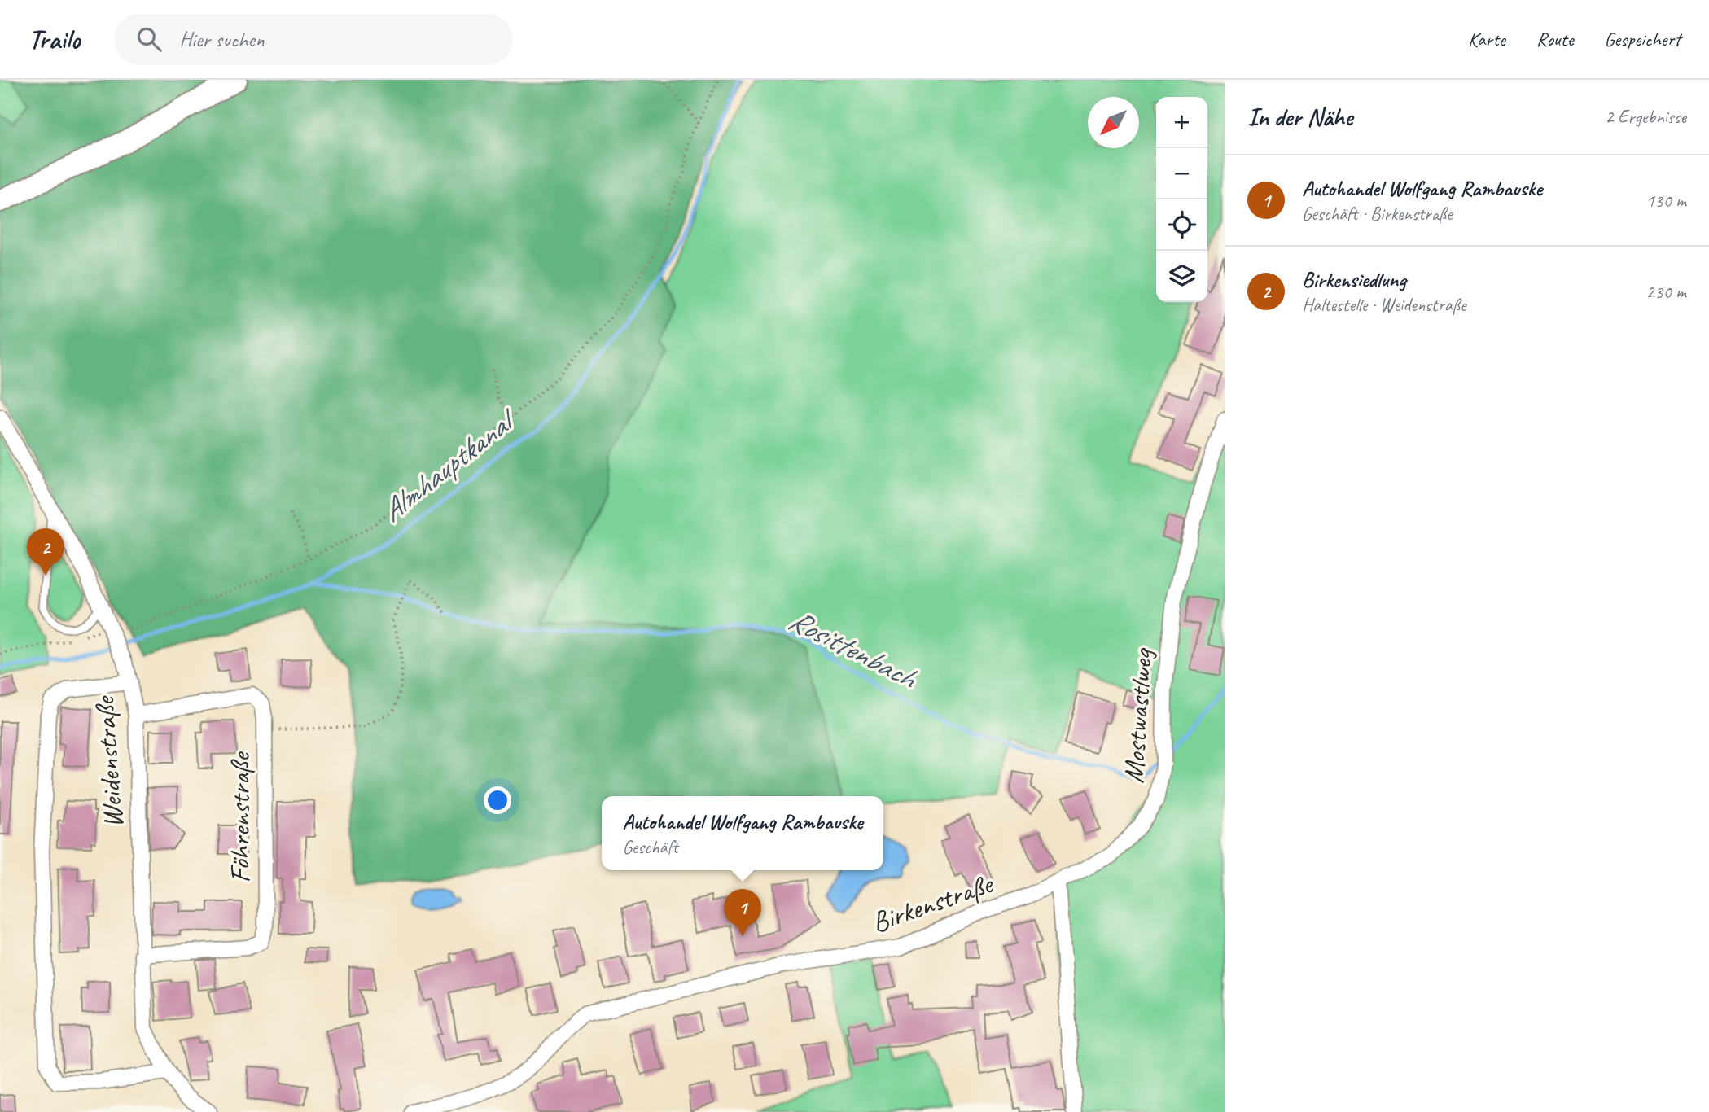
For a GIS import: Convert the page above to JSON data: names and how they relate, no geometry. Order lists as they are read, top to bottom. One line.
{"streets":{"street":["Mostwastlweg","Weidenstraße","Föhrenstraße","Birkenstraße"]},"crossings":[["Mostwastlweg","Birkenstraße"],["Weidenstraße","Föhrenstraße"]],"water":["Almhauptkanal","Rosittenbach"],"north":"bottom left","page":{"header":"Trailo","search":"Hier suchen","nav":["Karte","Route","Gespeichert"],"heading":["In der Nähe","2 Ergebnisse"],"map_buttons":["+","−"],"list":[{"mark":"1","name":"Autohandel Wolfgang Rambauske","note":"Geschäft · Birkenstraße","value":"130 m"},{"mark":"2","name":"Birkensiedlung","note":"Haltestelle · Weidenstraße","value":"230 m"}],"pins":["2","1"],"popup":["Autohandel Wolfgang Rambauske","Geschäft"]}}
